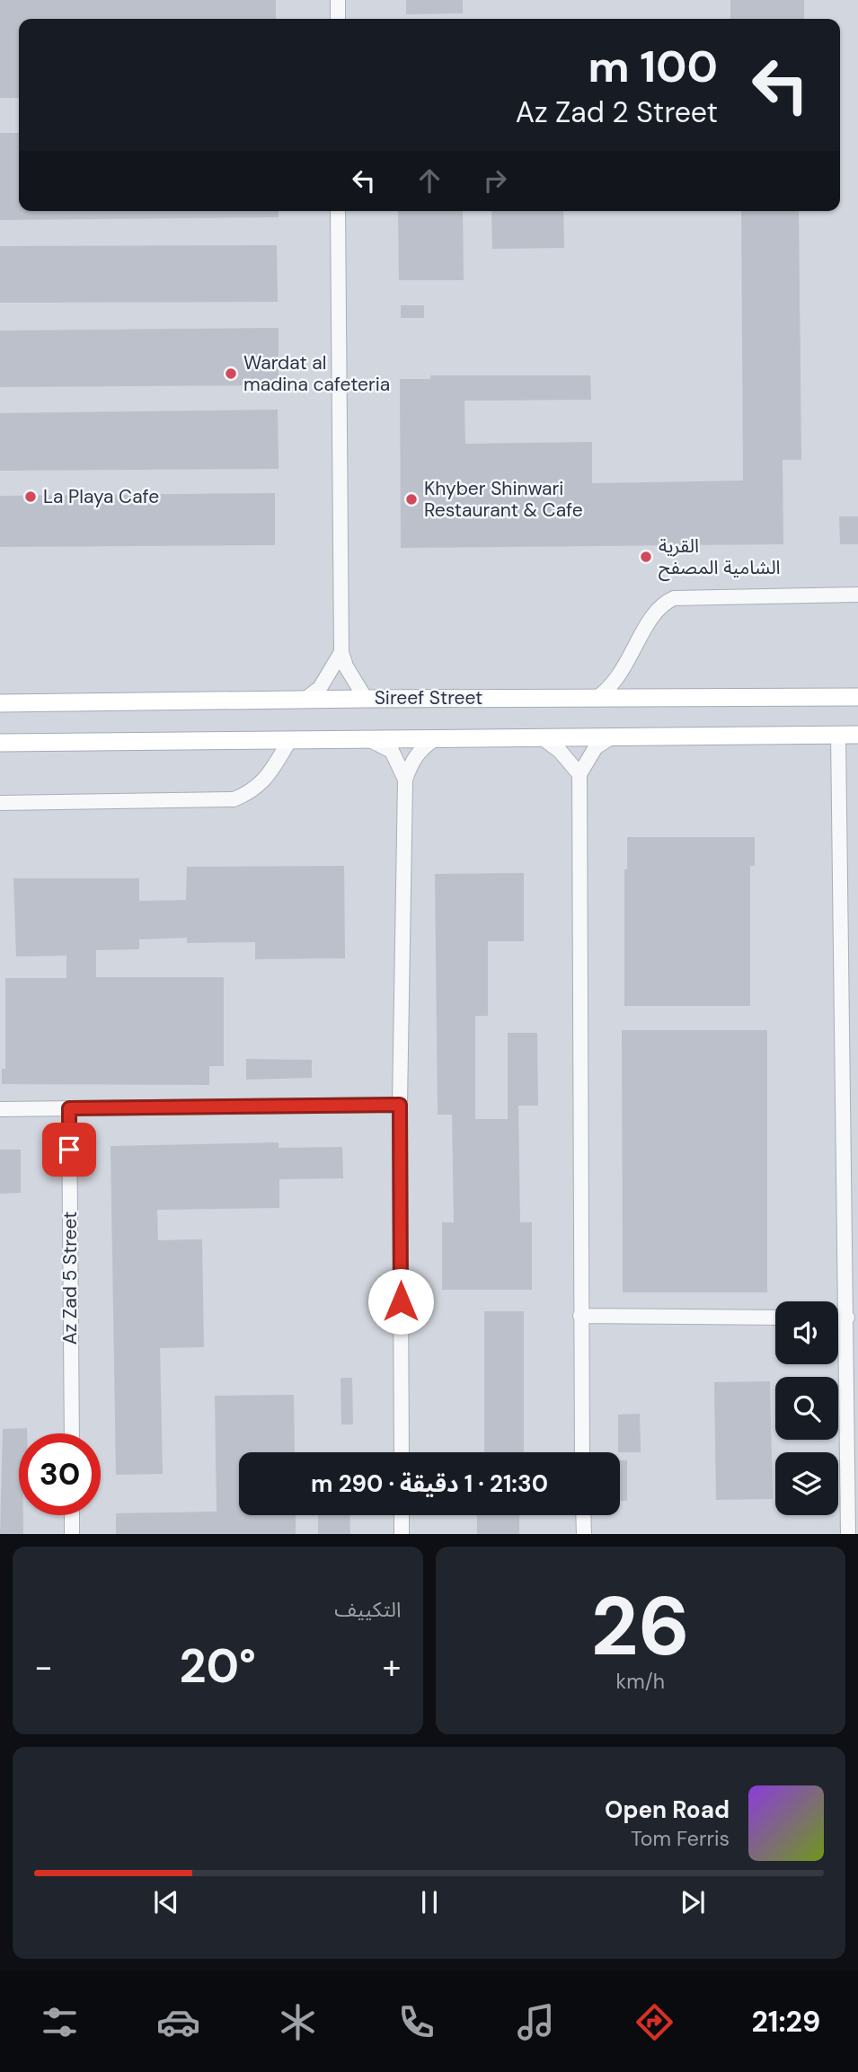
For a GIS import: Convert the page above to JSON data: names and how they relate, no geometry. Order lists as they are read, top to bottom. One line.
{"streets":{"main road":["Sireef Street"],"street":["Az Zad 5 Street"]},"places":["Wardat al madina cafeteria","La Playa Cafe","Khyber Shinwari Restaurant & Cafe","القرية الشامية المصفح"],"page":{"turn":["100 m","Az Zad 2 Street"],"limit":"30","trip":"21:30 · 1 دقيقة · 290 m","tile":[["26","km/h"],"التكييف"],"heat":["−","20°","+"],"song":["Open Road","Tom Ferris"],"tabs":"21:29"}}
